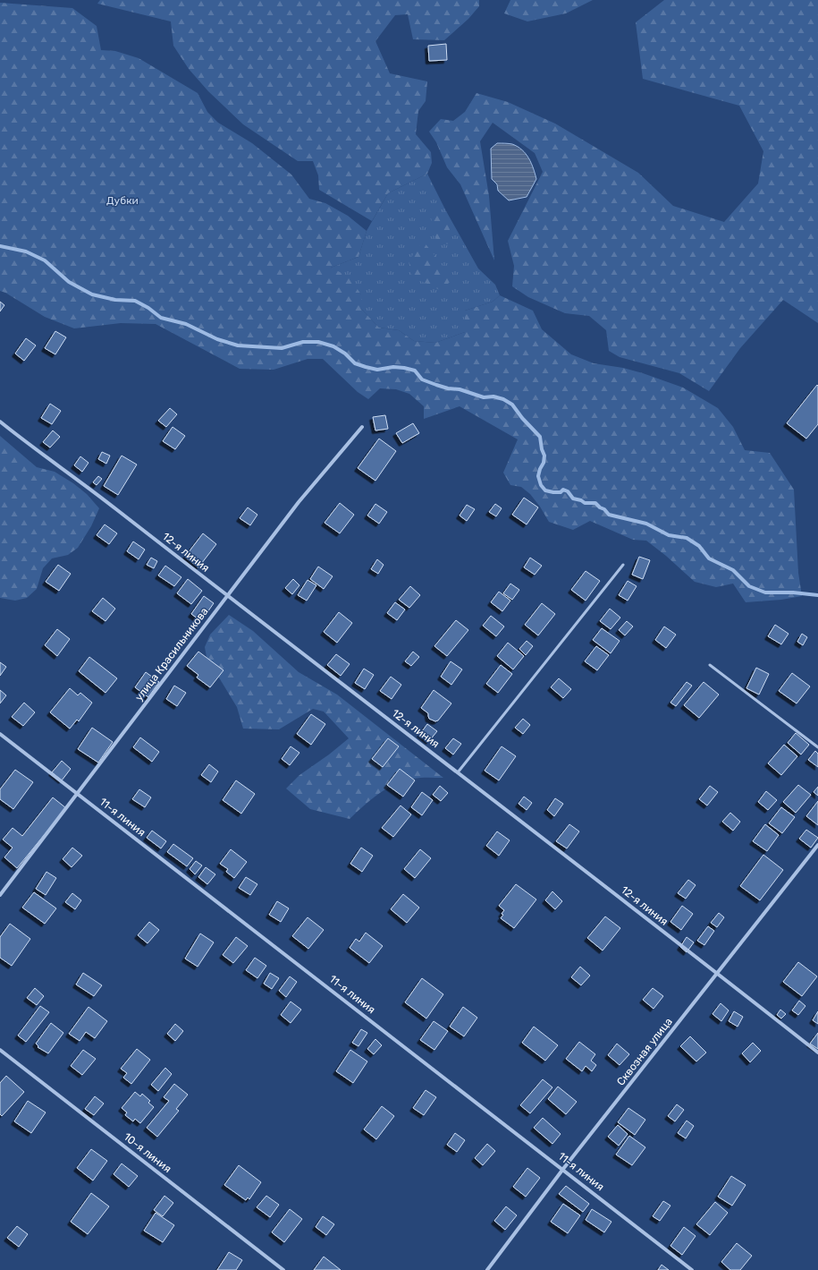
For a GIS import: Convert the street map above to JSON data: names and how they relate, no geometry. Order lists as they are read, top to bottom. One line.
{"streets":{"street":["12-я линия","улица Красильникова","11-я линия","Сквозная улица","10-я линия"]},"crossings":[["12-я линия","улица Красильникова"],["12-я линия","Сквозная улица"],["улица Красильникова","11-я линия"],["11-я линия","Сквозная улица"]],"parks":["Дубки"]}
